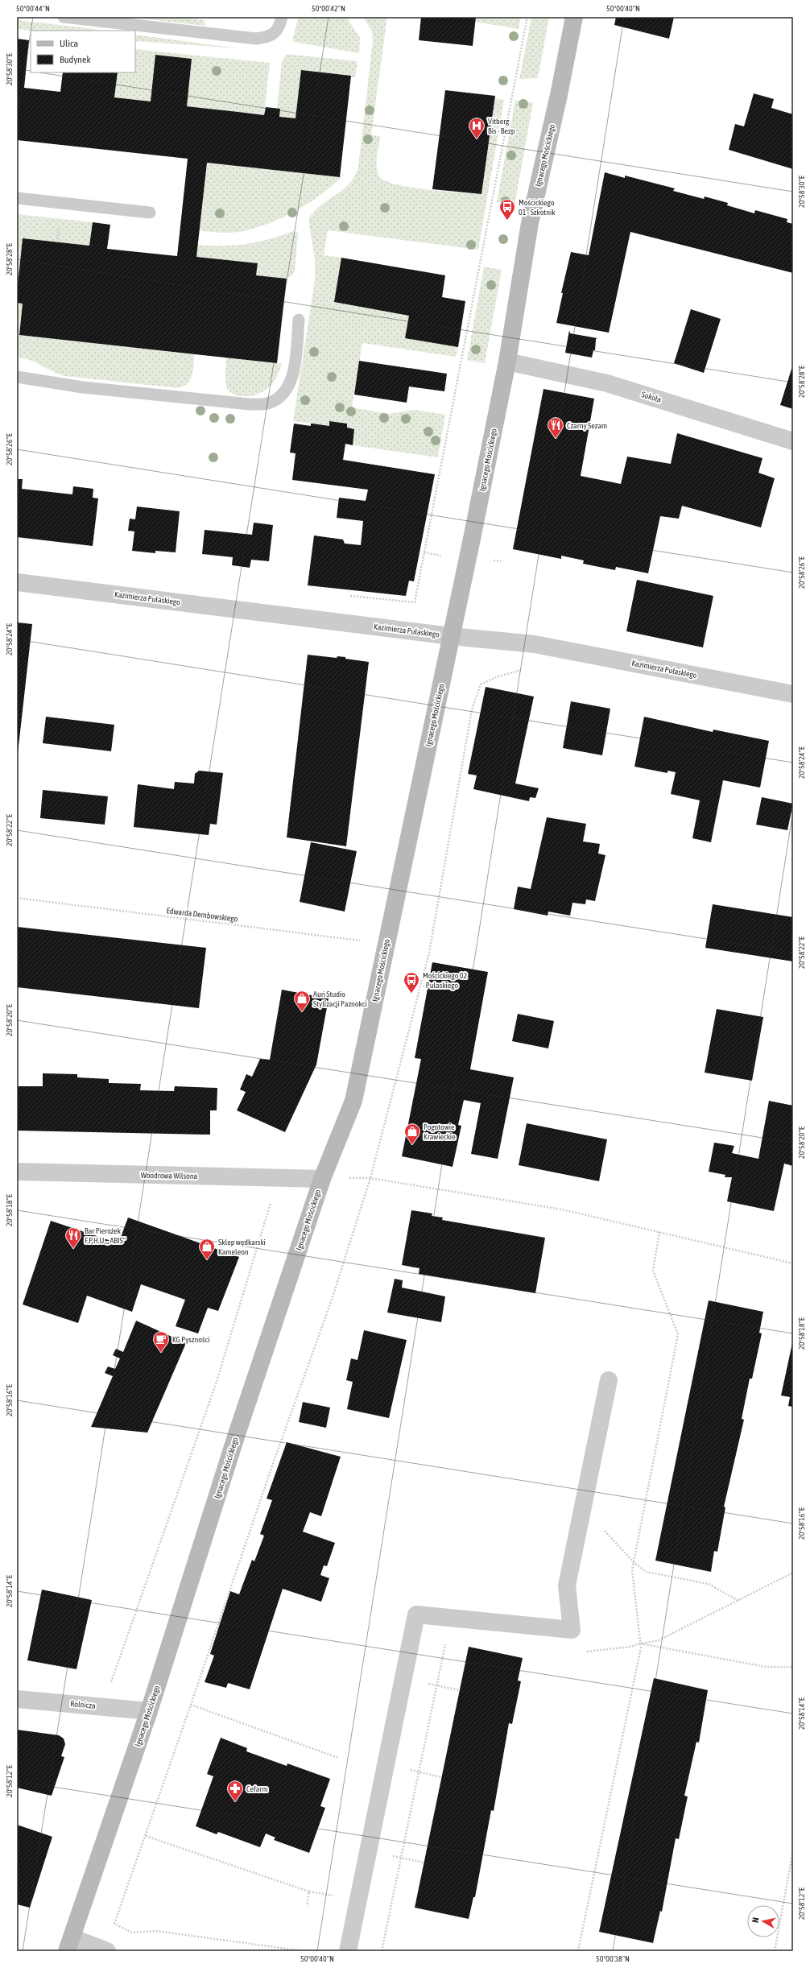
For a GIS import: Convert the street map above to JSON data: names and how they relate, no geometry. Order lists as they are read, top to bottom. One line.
{"streets":{"street":["Ignacego Mościckiego","Sokoła","Kazimierza Pułaskiego","Woodrowa Wilsona","Rolnicza"],"path":["Edwarda Dembowskiego"]},"crossings":[["Ignacego Mościckiego","Sokoła"],["Ignacego Mościckiego","Kazimierza Pułaskiego"],["Ignacego Mościckiego","Edwarda Dembowskiego"],["Ignacego Mościckiego","Woodrowa Wilsona"],["Ignacego Mościckiego","Rolnicza"]],"places":{"hospital":["Vitberg Bis - Bezp"],"bus stop":["Mościckiego 01 - Szkotnik","Mościckiego 02 - Pułaskiego"],"restaurant":["Czarny Sezam","Bar Pierożek F.P.H.U. „ABIS”"],"shop":["Auri Studio Stylizacji Paznokci","Pogotowie Krawieckie","Sklep wędkarski Kameleon"],"cafe":["KG Pyszności"],"pharmacy":["Cefarm"]},"legend":["Ulica","Budynek"],"north":"left","coordinates":["50°00'44\"N","50°00'42\"N","50°00'40\"N","20°58'30\"E","20°58'28\"E","20°58'26\"E","20°58'24\"E","20°58'22\"E","20°58'20\"E","20°58'18\"E","20°58'16\"E","20°58'14\"E","20°58'12\"E","50°00'38\"N"]}
